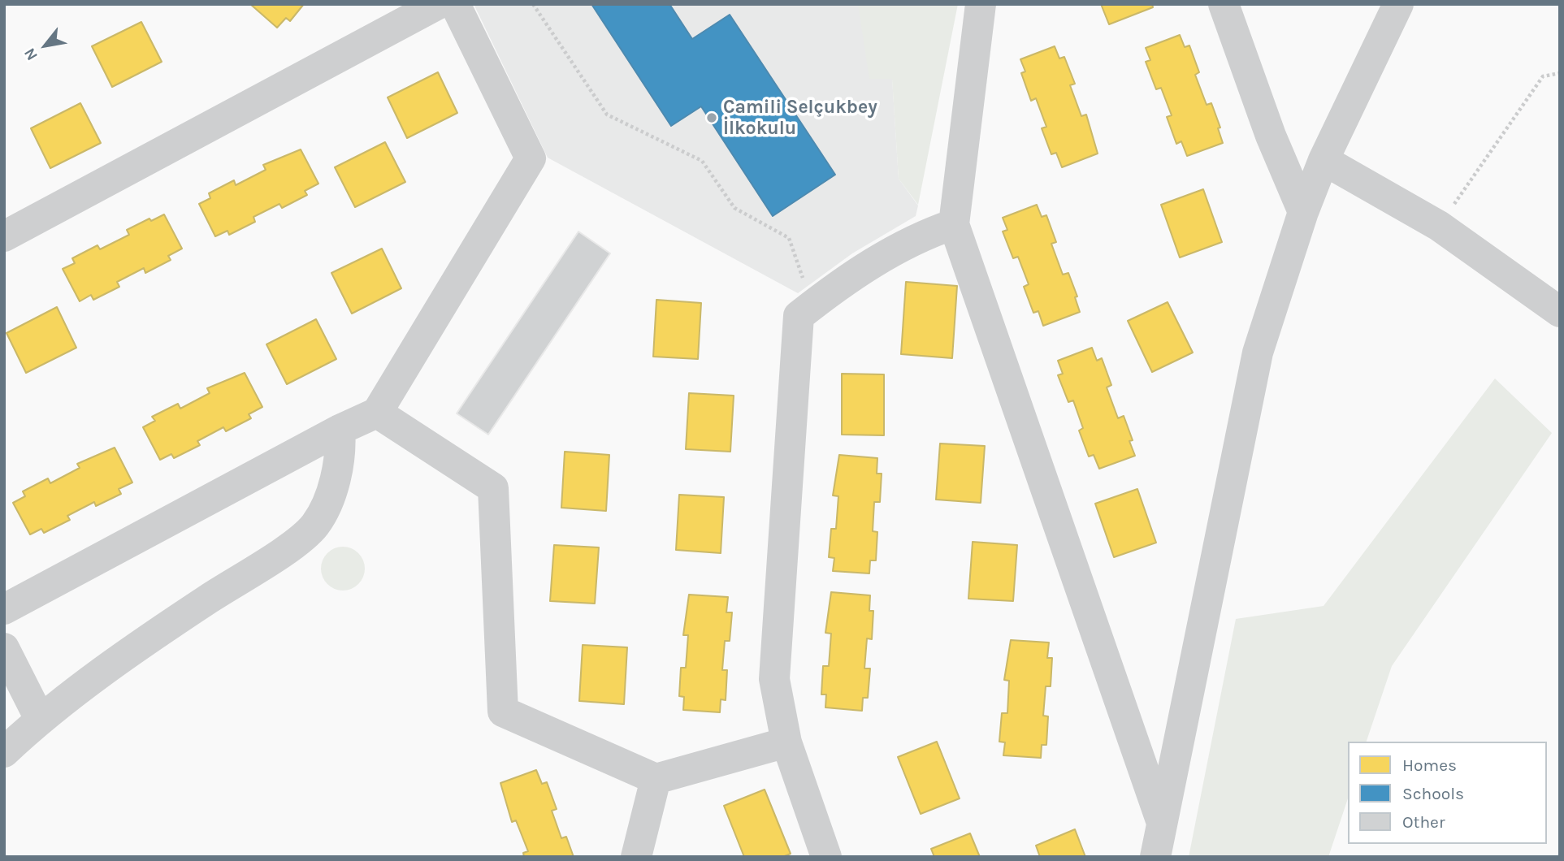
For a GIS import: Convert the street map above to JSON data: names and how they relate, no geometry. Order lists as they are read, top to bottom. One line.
{"places":["Camili Selçukbey İlkokulu"],"legend":["Homes","Schools","Other"],"north":"bottom left"}
